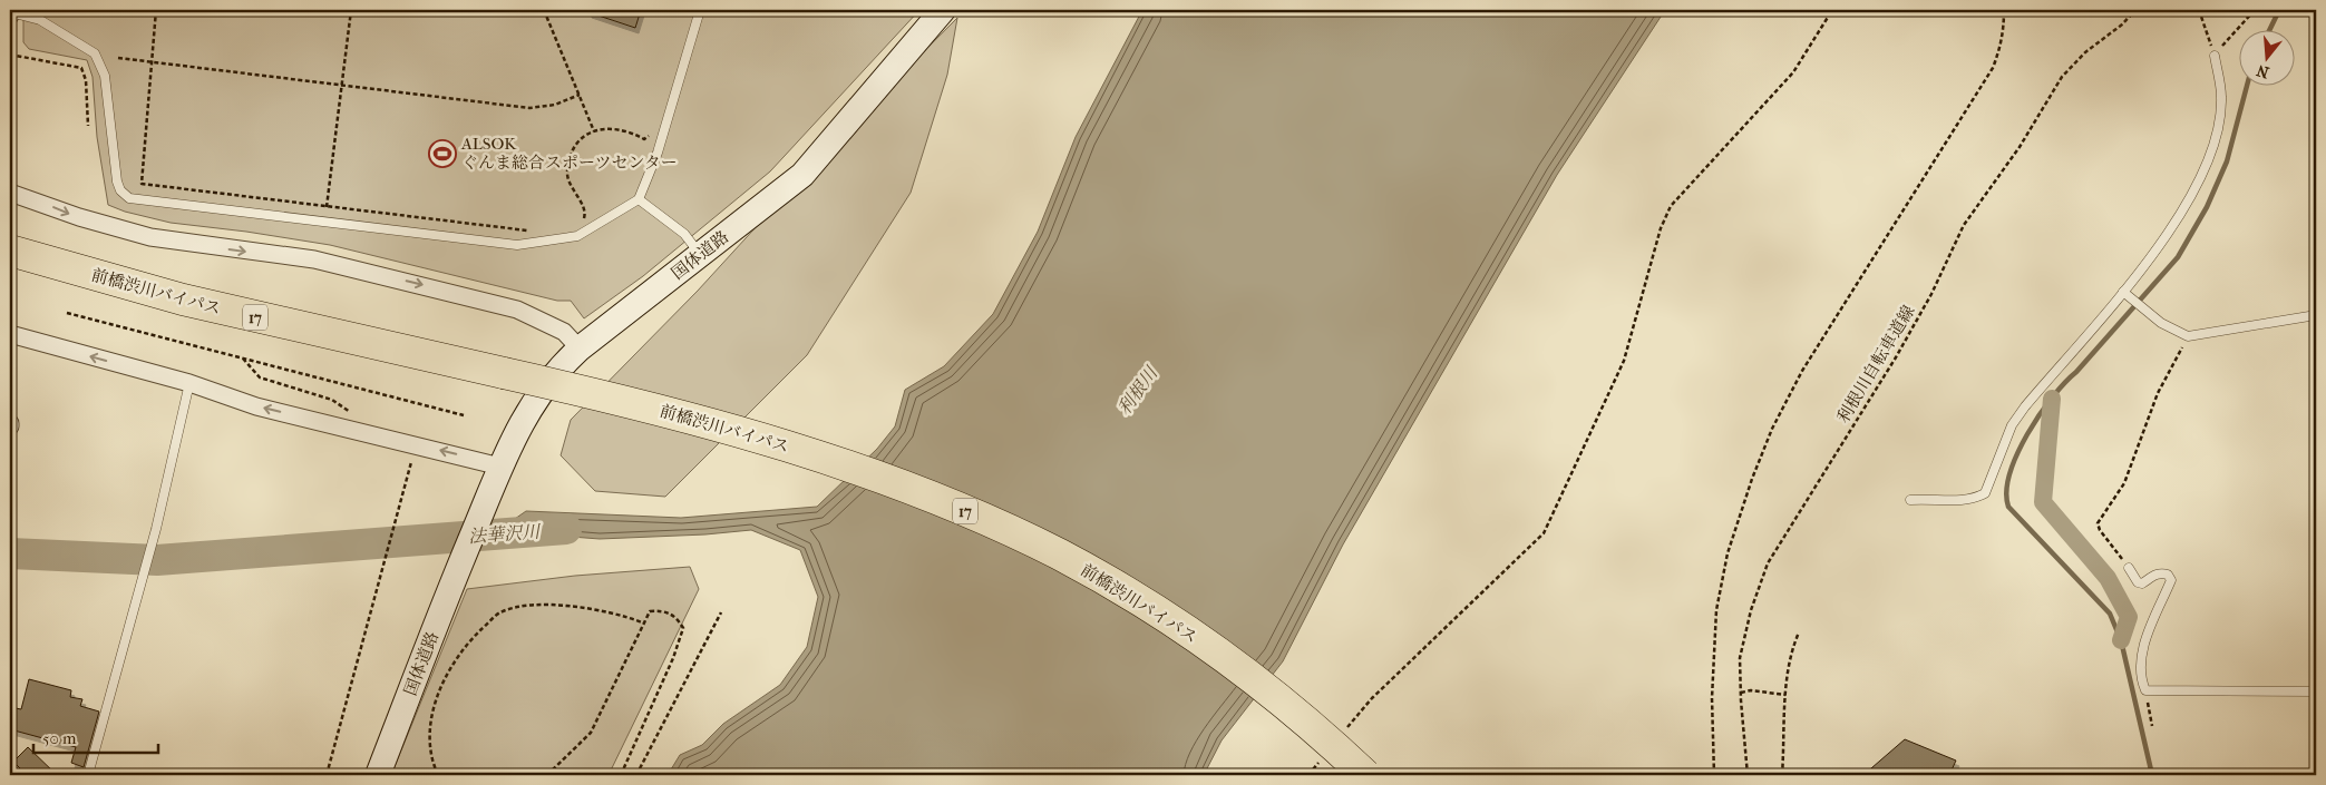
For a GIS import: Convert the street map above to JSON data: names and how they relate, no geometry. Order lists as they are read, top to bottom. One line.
{"streets":{"highway":["前橋渋川バイパス","17"],"street":["国体道路"],"path":["利根川自転車道線"]},"water":["利根川","法華沢川"],"places":{"sports":["ALSOK ぐんま総合スポーツセンター"]},"scale_bar":"50 m","north":"bottom"}
